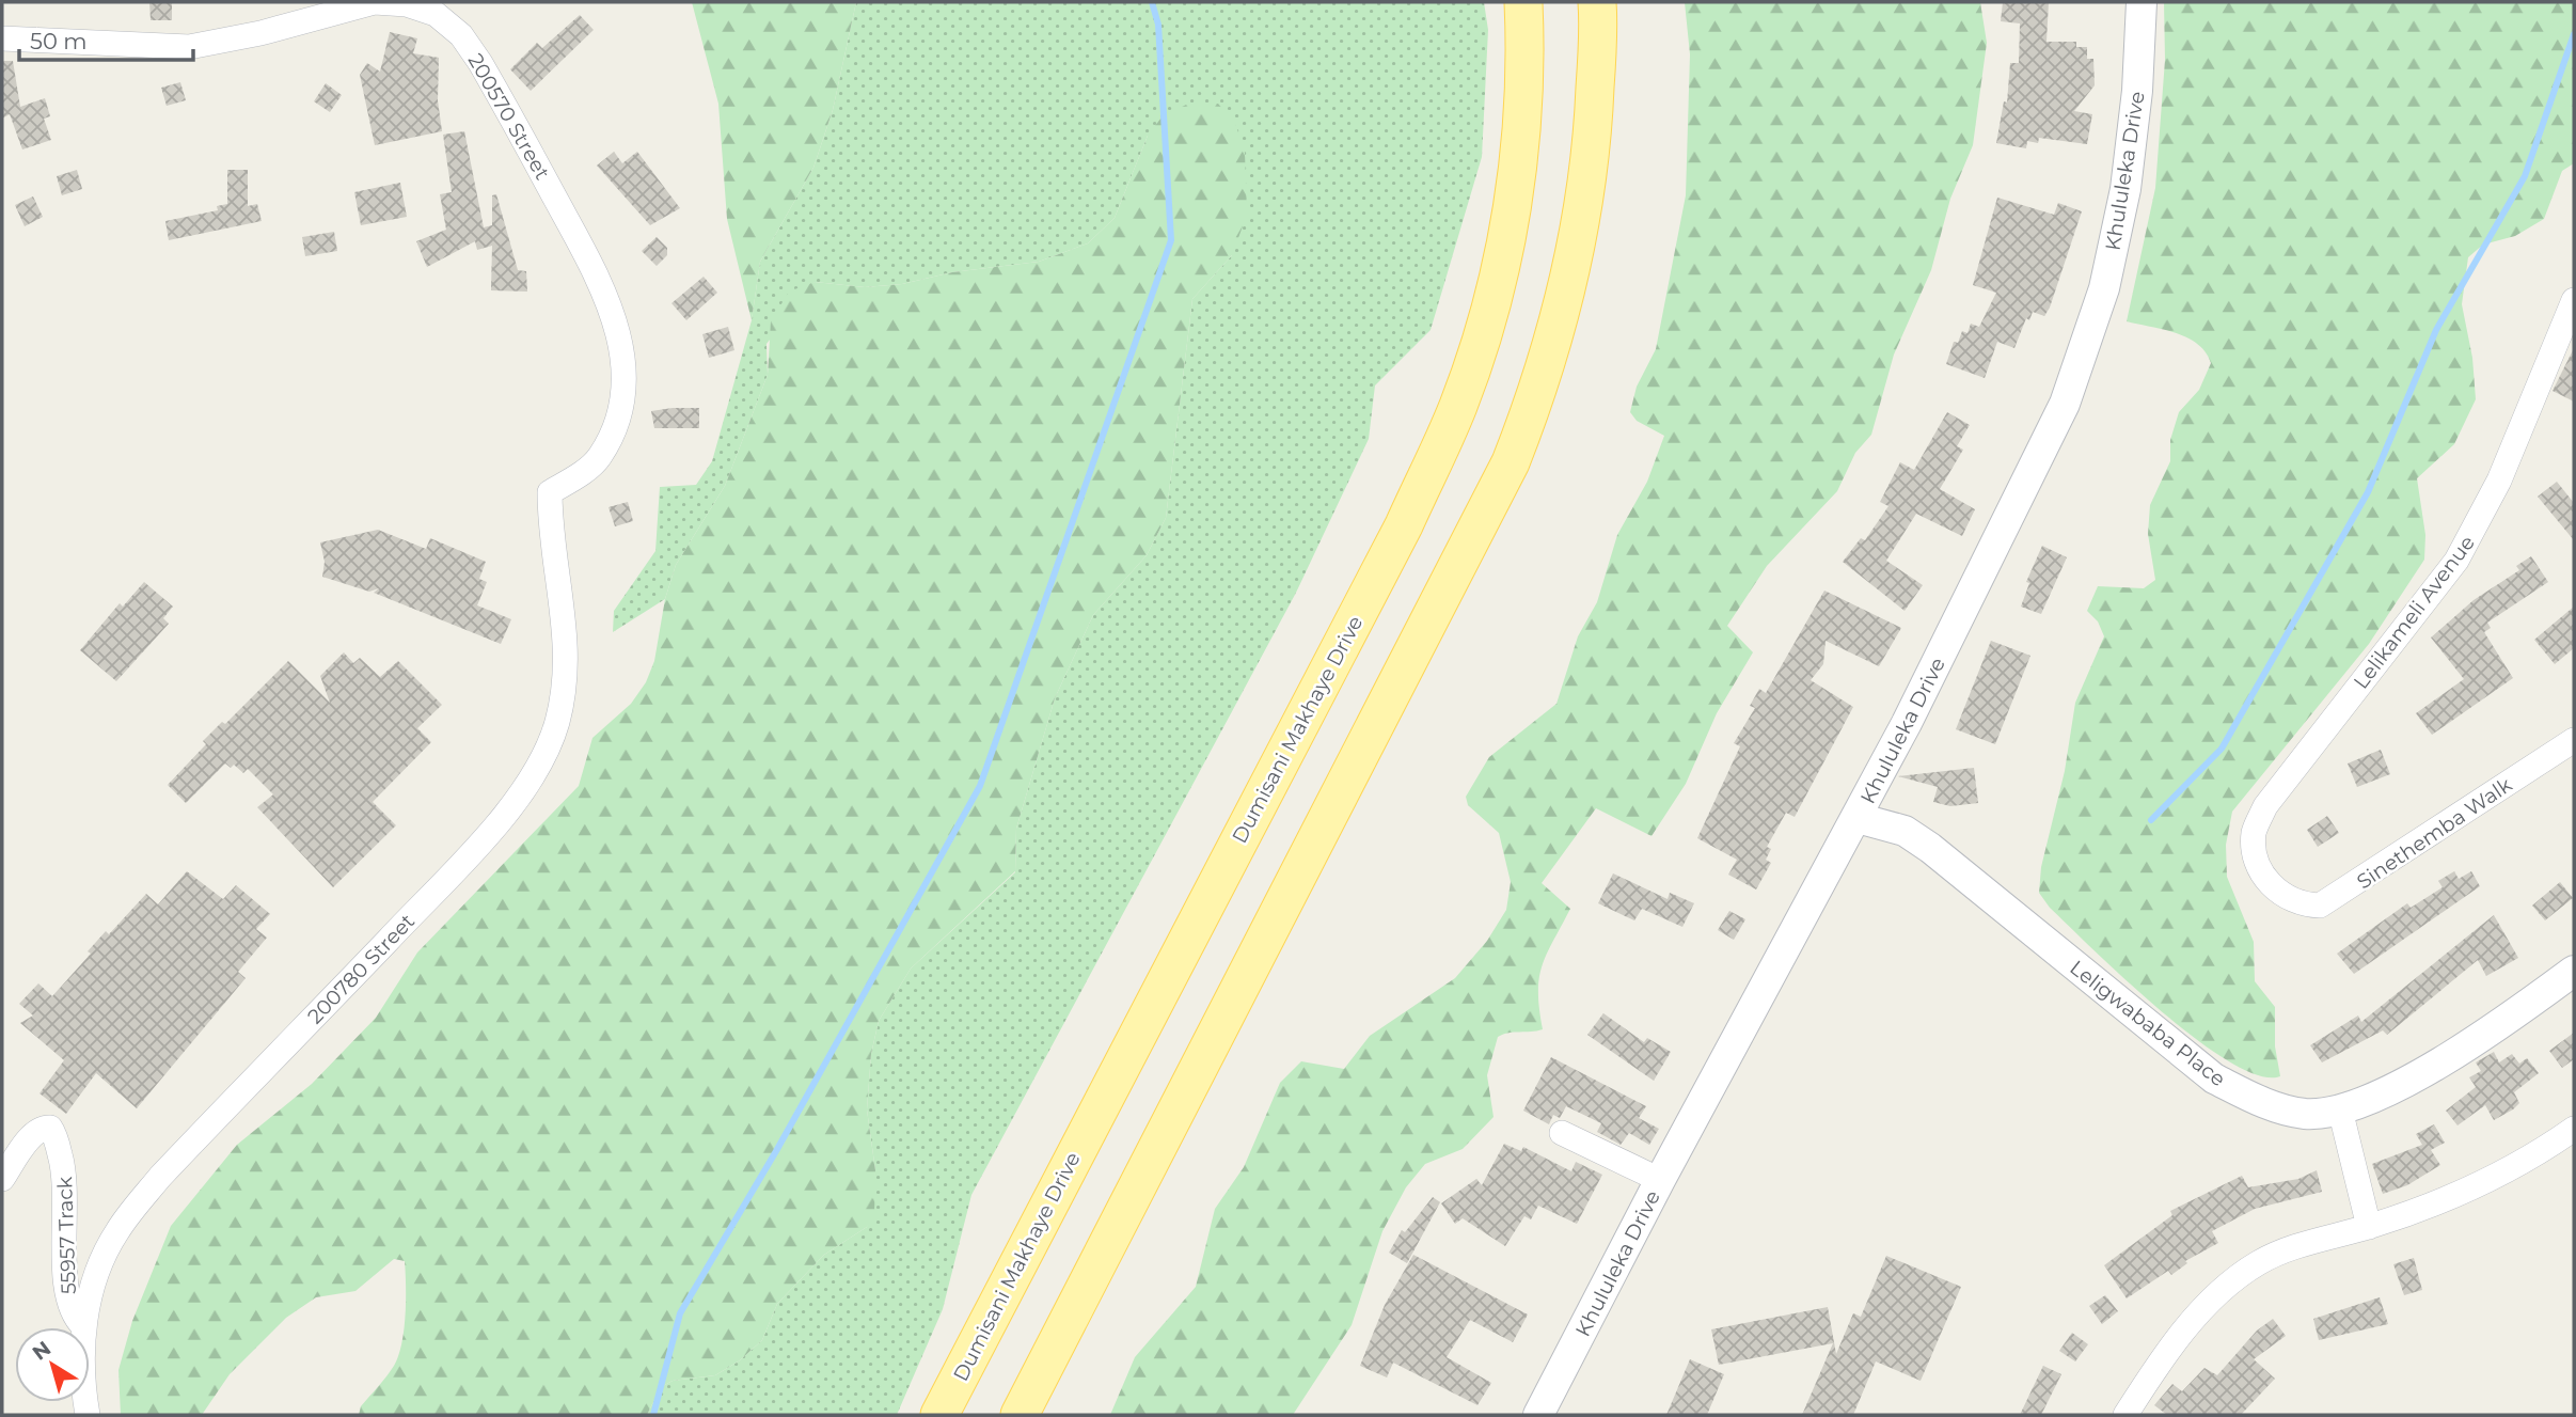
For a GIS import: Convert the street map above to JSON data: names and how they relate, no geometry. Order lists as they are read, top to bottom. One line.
{"streets":{"main road":["Dumisani Makhaye Drive"],"street":["200570 Street","Khululeka Drive","Lelikameli Avenue","Sinethemba Walk","200780 Street","Leligwababa Place","55957 Track"]},"crossings":[["200570 Street","200780 Street"],["Khululeka Drive","Leligwababa Place"],["Lelikameli Avenue","Sinethemba Walk"],["200780 Street","55957 Track"]],"scale_bar":"50 m","north":"top left"}
